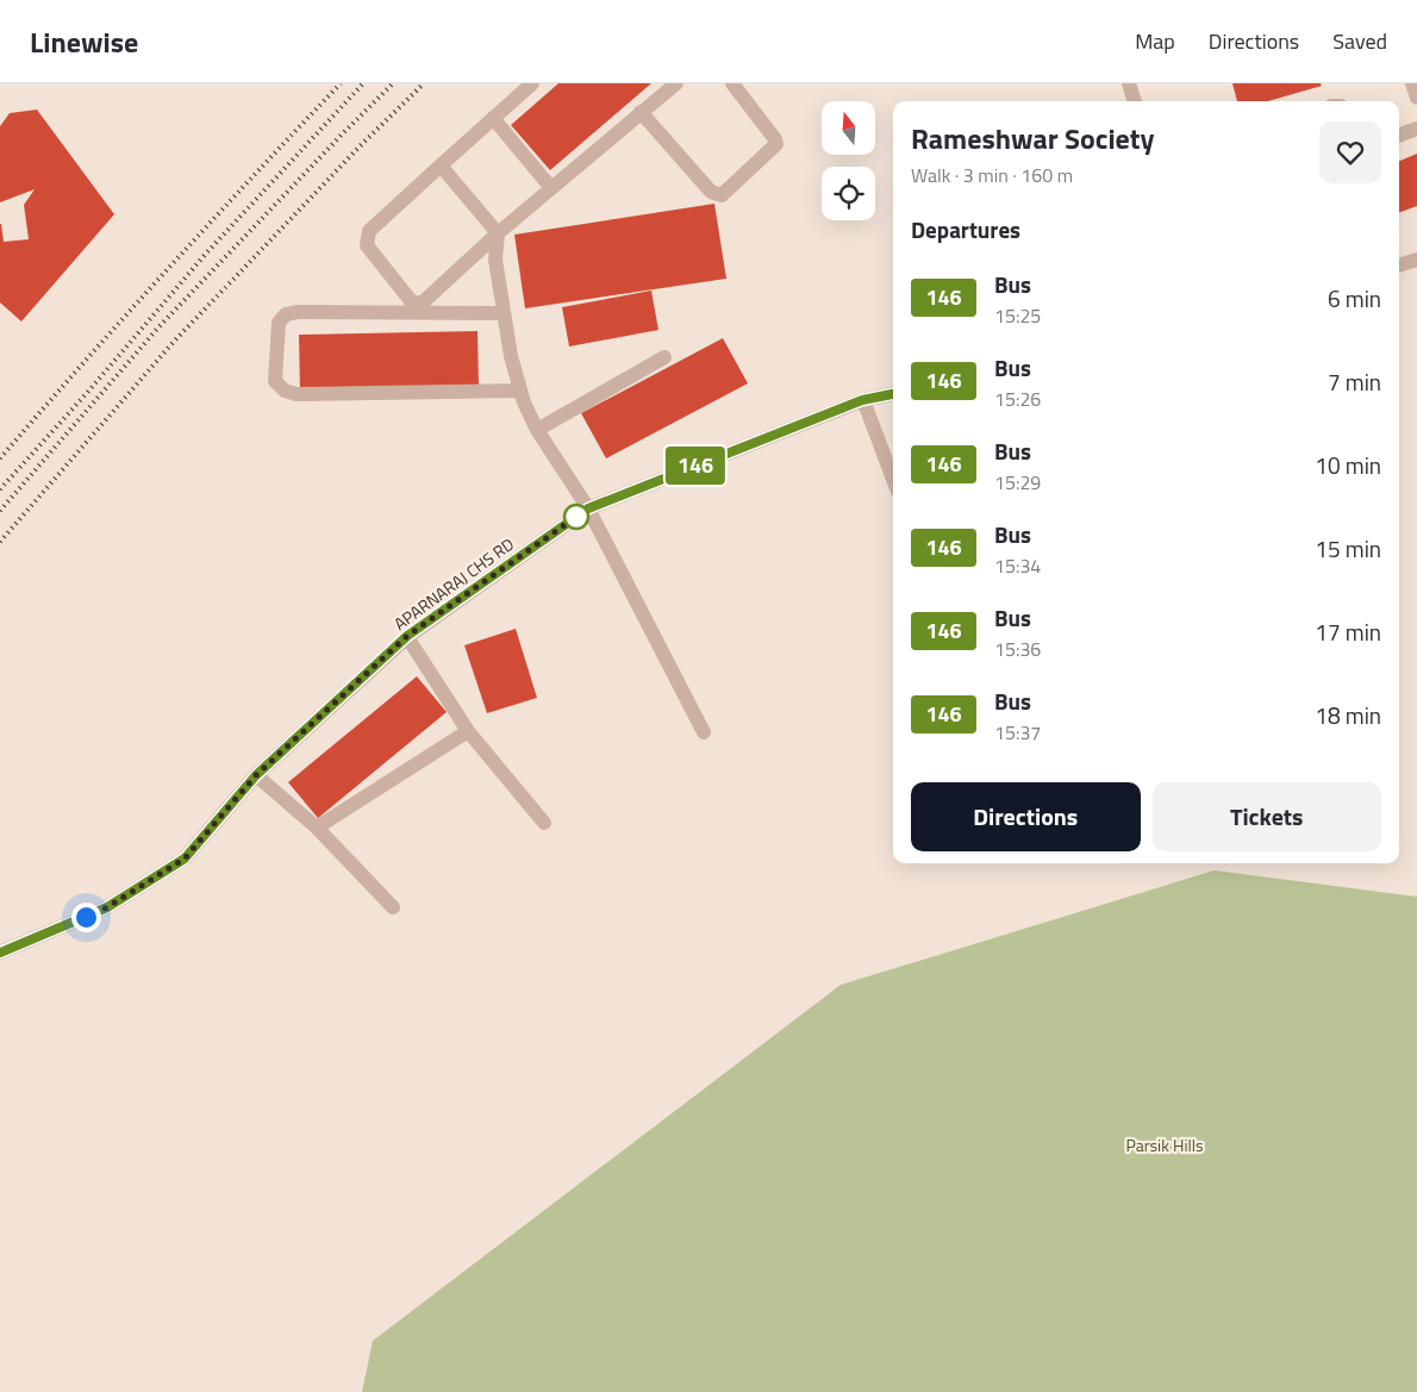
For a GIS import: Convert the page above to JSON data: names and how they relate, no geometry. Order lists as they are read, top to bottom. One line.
{"streets":{"street":["APARNARAJ CHS RD"]},"parks":["Parsik Hills"],"lines":["bus line 146"],"north":"top","page":{"header":"Linewise","nav":["Map","Directions","Saved"],"on_map":"146","heading":[["Rameshwar Society","Walk · 3 min · 160 m"],"Departures"],"list":[{"mark":"146","name":"Bus","note":"15:25","value":"6 min"},{"mark":"146","name":"Bus","note":"15:26","value":"7 min"},{"mark":"146","name":"Bus","note":"15:29","value":"10 min"},{"mark":"146","name":"Bus","note":"15:34","value":"15 min"},{"mark":"146","name":"Bus","note":"15:36","value":"17 min"},{"mark":"146","name":"Bus","note":"15:37","value":"18 min"}],"buttons":["Directions","Tickets"]}}
